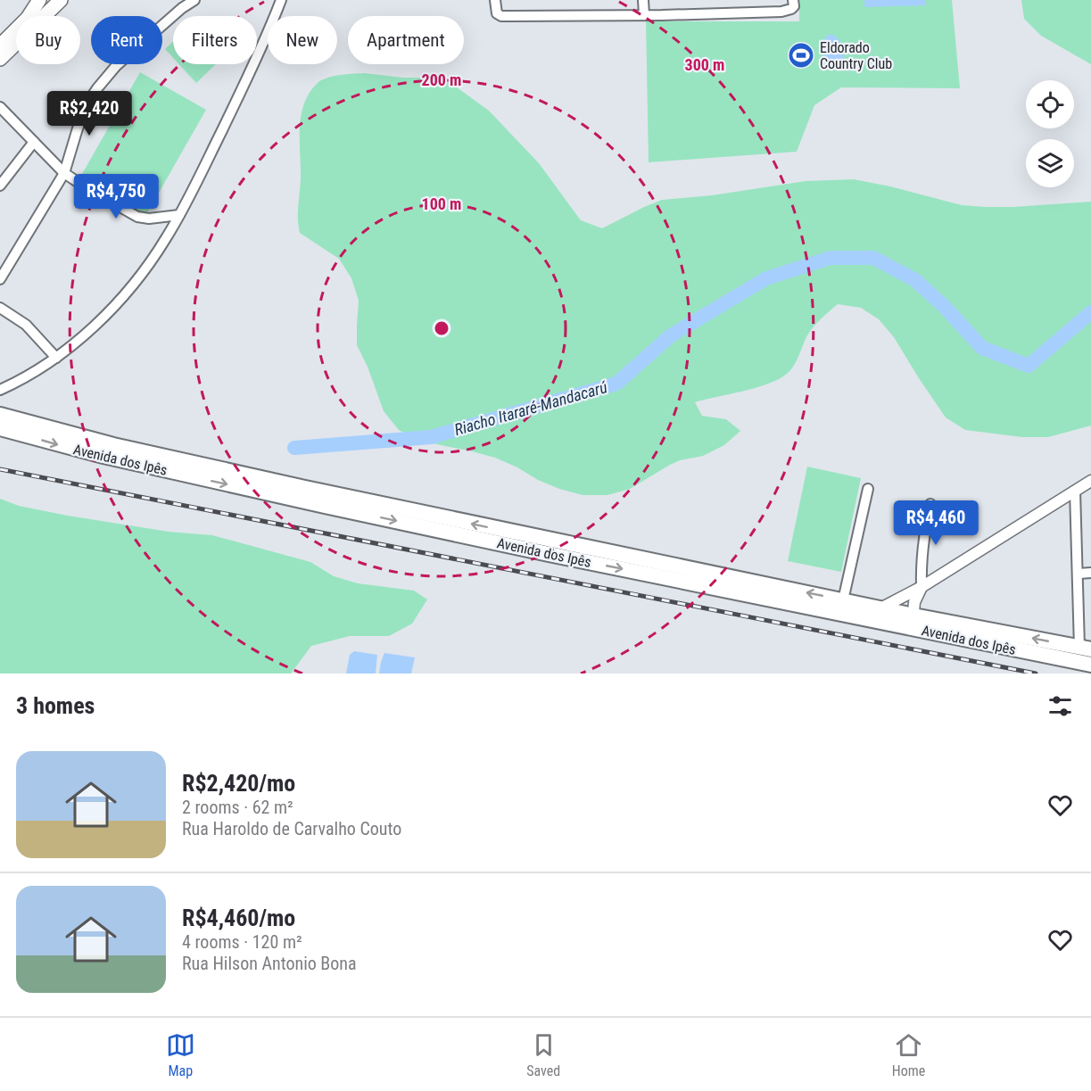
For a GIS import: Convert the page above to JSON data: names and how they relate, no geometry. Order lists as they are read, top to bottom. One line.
{"streets":{"main road":["Avenida dos Ipês"]},"water":["Riacho Itararé-Mandacarú"],"places":{"sports":["Eldorado Country Club"]},"page":{"chip":["Buy","Rent","Filters","New","Apartment"],"price":["R$2,420","R$4,750","R$4,460"],"heading":"3 homes","list":[{"name":"R$2,420/mo","note":"2 rooms · 62 m² · Rua Haroldo de Carvalho Couto"},{"name":"R$4,460/mo","note":"4 rooms · 120 m² · Rua Hilson Antonio Bona"}],"tabs":["Map","Saved","Home"]},"rings":["300 m","200 m","100 m"]}
